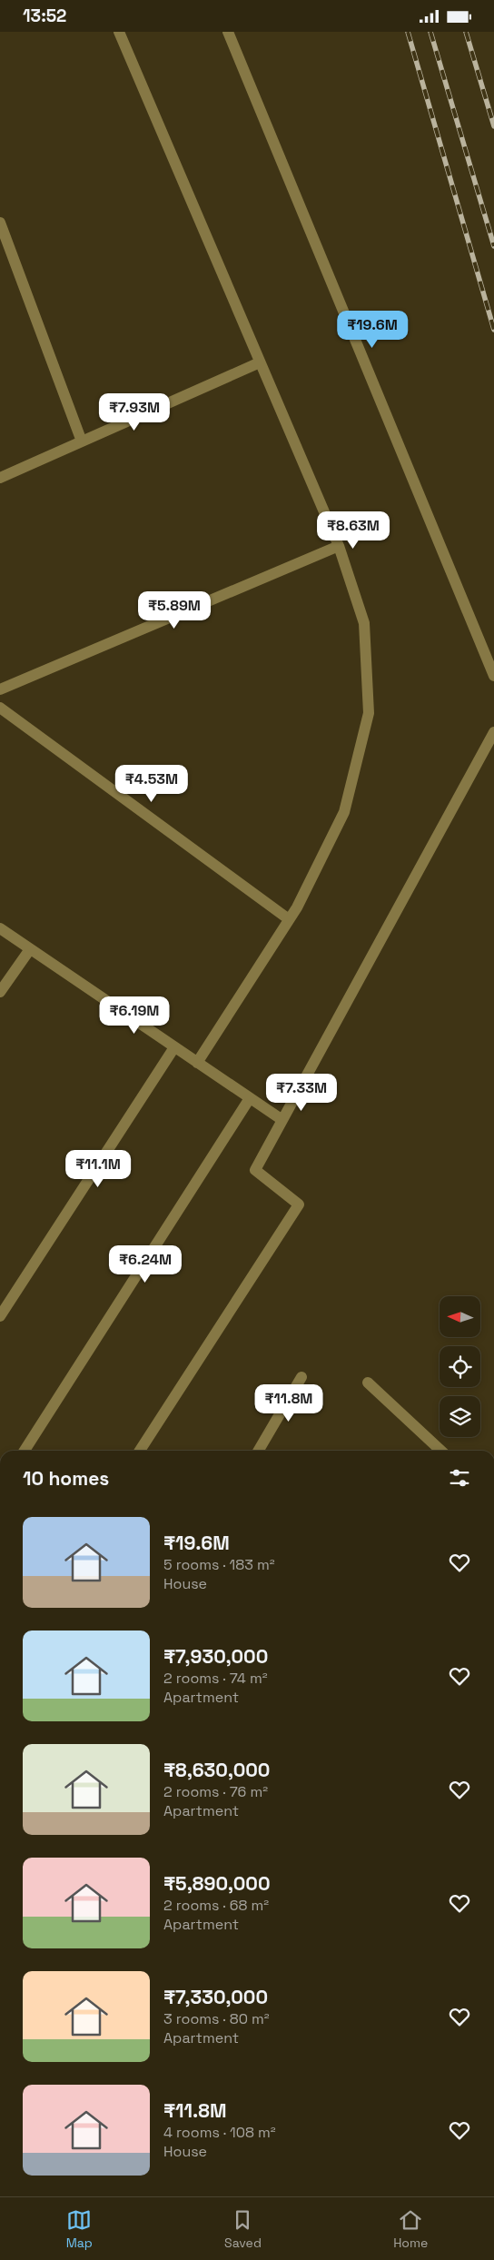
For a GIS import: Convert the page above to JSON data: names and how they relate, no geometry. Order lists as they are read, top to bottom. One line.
{"north":"left","page":{"status":"13:52","price":["₹19.6M","₹7.93M","₹8.63M","₹5.89M","₹4.53M","₹6.19M","₹7.33M","₹11.1M","₹6.24M","₹11.8M"],"heading":"10 homes","list":[{"name":"₹19.6M","note":"5 rooms · 183 m² · House"},{"name":"₹7,930,000","note":"2 rooms · 74 m² · Apartment"},{"name":"₹8,630,000","note":"2 rooms · 76 m² · Apartment"},{"name":"₹5,890,000","note":"2 rooms · 68 m² · Apartment"},{"name":"₹7,330,000","note":"3 rooms · 80 m² · Apartment"},{"name":"₹11.8M","note":"4 rooms · 108 m² · House"}],"tabs":["Map","Saved","Home"]}}
